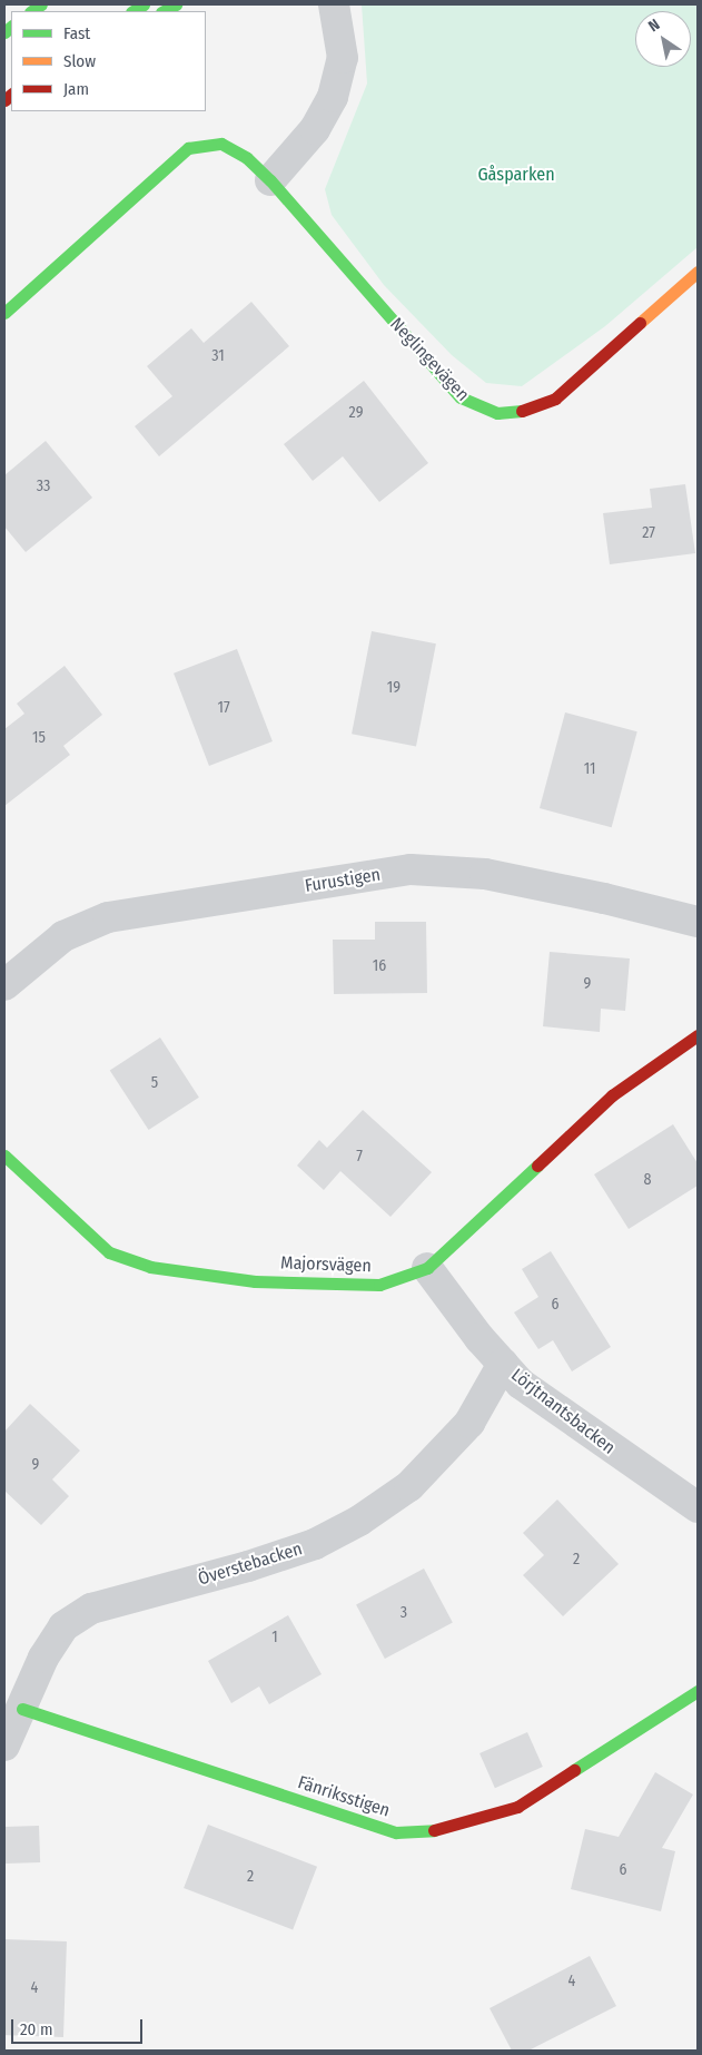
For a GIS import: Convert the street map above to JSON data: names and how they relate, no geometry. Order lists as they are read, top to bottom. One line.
{"streets":{"street":["Neglingevägen","Furustigen","Majorsvägen","Lörjtnantsbacken","Överstebacken","Fänriksstigen"]},"crossings":[["Majorsvägen","Lörjtnantsbacken"],["Lörjtnantsbacken","Överstebacken"],["Överstebacken","Fänriksstigen"]],"parks":["Gåsparken"],"house_numbers":["31","29","33","27","19","17","15","11","16","9","5","7","8","6","9","2","3","1","6","2","4","4"],"legend":["Fast","Slow","Jam"],"scale_bar":"20 m","north":"top left"}
